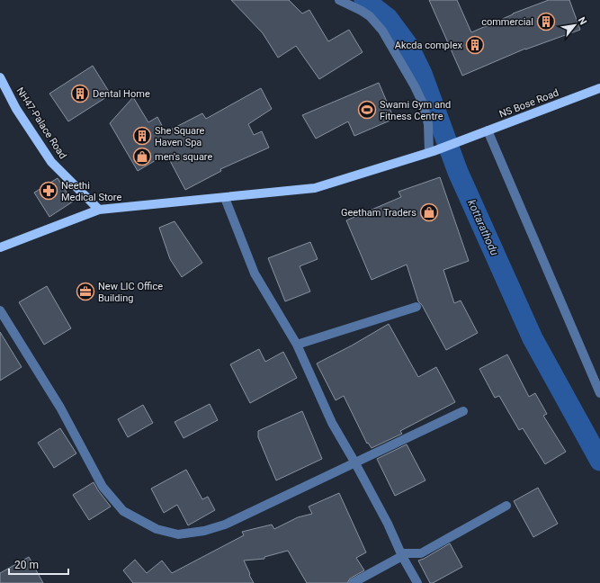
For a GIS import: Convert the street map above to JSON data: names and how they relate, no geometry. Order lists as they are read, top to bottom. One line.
{"streets":{"main road":["NS Bose Road","NH47-Palace Road"]},"crossings":[["NS Bose Road","NH47-Palace Road"]],"water":["kottarathodu"],"places":{"building":["commercial","Akcda complex","Dental Home","She Square Haven Spa"],"sports":["Swami Gym and Fitness Centre"],"shop":["men's square","Geetham Traders"],"pharmacy":["Neethi Medical Store"],"office":["New LIC Office Building"]},"scale_bar":"20 m","north":"top right"}
